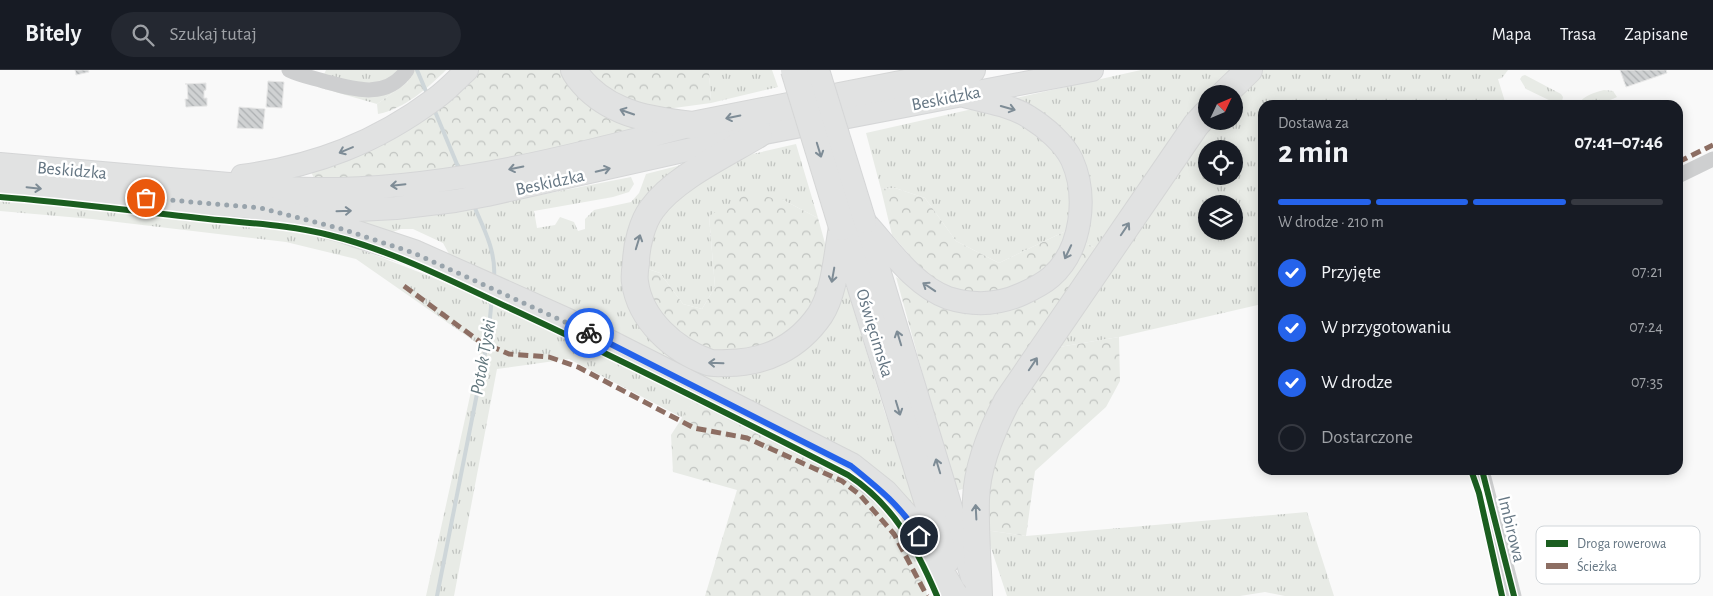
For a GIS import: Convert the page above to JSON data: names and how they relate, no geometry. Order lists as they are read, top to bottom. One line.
{"streets":{"highway":["Beskidzka","Oświęcimska"],"street":["Imbirowa"]},"water":["Potok Tyski"],"legend":["Droga rowerowa","Ścieżka"],"north":"top right","page":{"header":"Bitely","search":"Szukaj tutaj","nav":["Mapa","Trasa","Zapisane"],"heading":["2 min","Dostawa za","07:41–07:46"],"bar":"W drodze · 210 m","list":[["Przyjęte","07:21"],["W przygotowaniu","07:24"],["W drodze","07:35"],"Dostarczone"]}}
